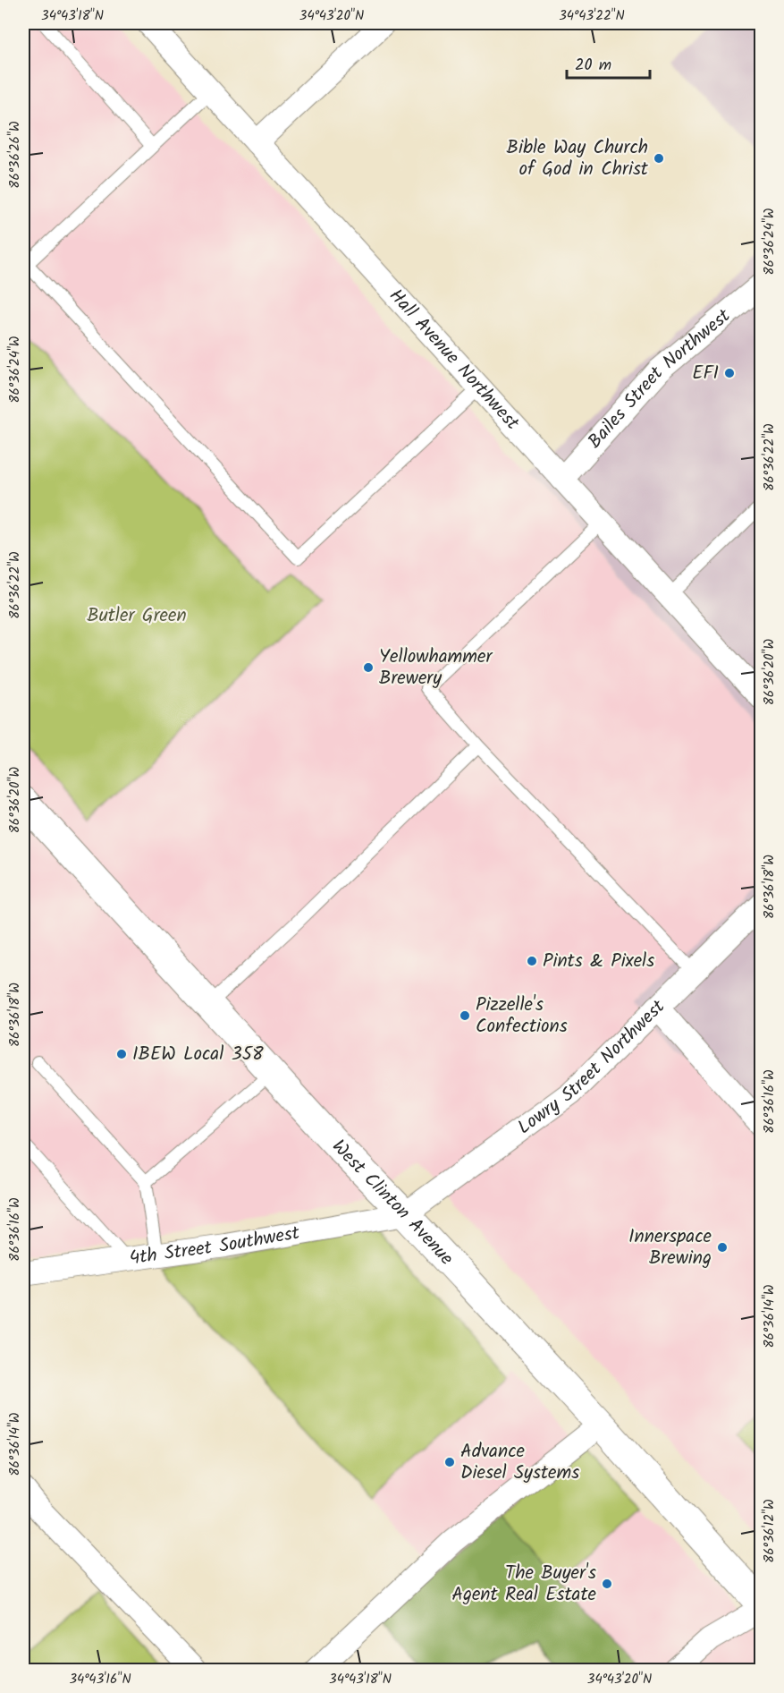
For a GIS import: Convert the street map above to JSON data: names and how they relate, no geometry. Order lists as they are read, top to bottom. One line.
{"streets":{"street":["Hall Avenue Northwest","Bailes Street Northwest","Lowry Street Northwest","West Clinton Avenue","4th Street Southwest"]},"crossings":[["Hall Avenue Northwest","Bailes Street Northwest"],["Lowry Street Northwest","West Clinton Avenue"],["Lowry Street Northwest","4th Street Southwest"],["West Clinton Avenue","4th Street Southwest"]],"parks":["Butler Green"],"places":["Bible Way Church of God in Christ","EFI","Yellowhammer Brewery","Pints & Pixels","Pizzelle's Confections","IBEW Local 358","Innerspace Brewing","Advance Diesel Systems","The Buyer's Agent Real Estate"],"scale_bar":"20 m","coordinates":["34°43'18\"N","34°43'20\"N","34°43'22\"N","86°36'26\"W","86°36'24\"W","86°36'22\"W","86°36'20\"W","86°36'18\"W","86°36'16\"W","86°36'14\"W","86°36'12\"W","34°43'16\"N"]}
